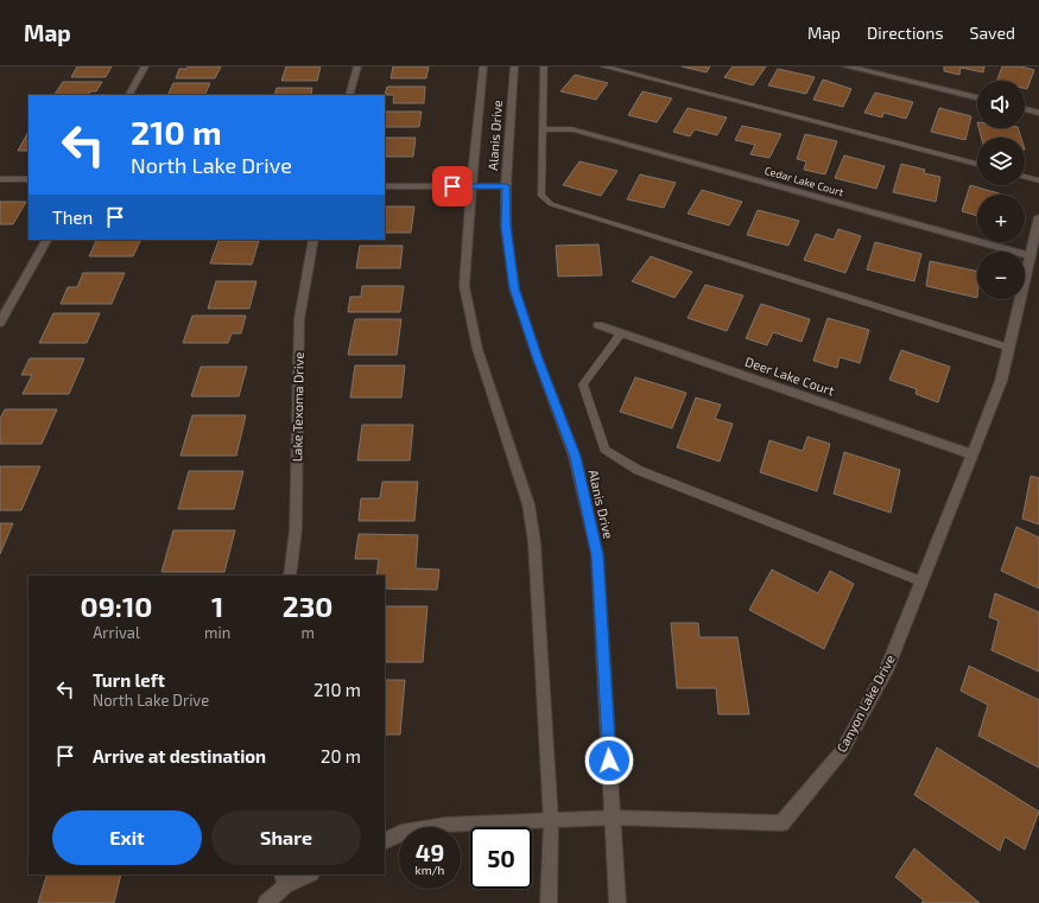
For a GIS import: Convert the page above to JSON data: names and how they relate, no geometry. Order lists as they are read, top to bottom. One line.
{"streets":{"street":["Alanis Drive","Cedar Lake Court","Deer Lake Court","Lake Texoma Drive","Canyon Lake Drive"]},"crossings":[["Alanis Drive","Canyon Lake Drive"],["Cedar Lake Court","Canyon Lake Drive"],["Deer Lake Court","Canyon Lake Drive"]],"page":{"header":"Map","nav":["Map","Directions","Saved"],"map_buttons":["+","−"],"turn":["210 m","North Lake Drive"],"then":"Then","eta":["09:10","Arrival","1","min","230","m"],"list":[{"name":"Turn left","note":"North Lake Drive","value":"210 m"},{"name":"Arrive at destination","value":"20 m"}],"buttons":["Exit","Share"],"speed":"49 km/h","limit":"50"}}
